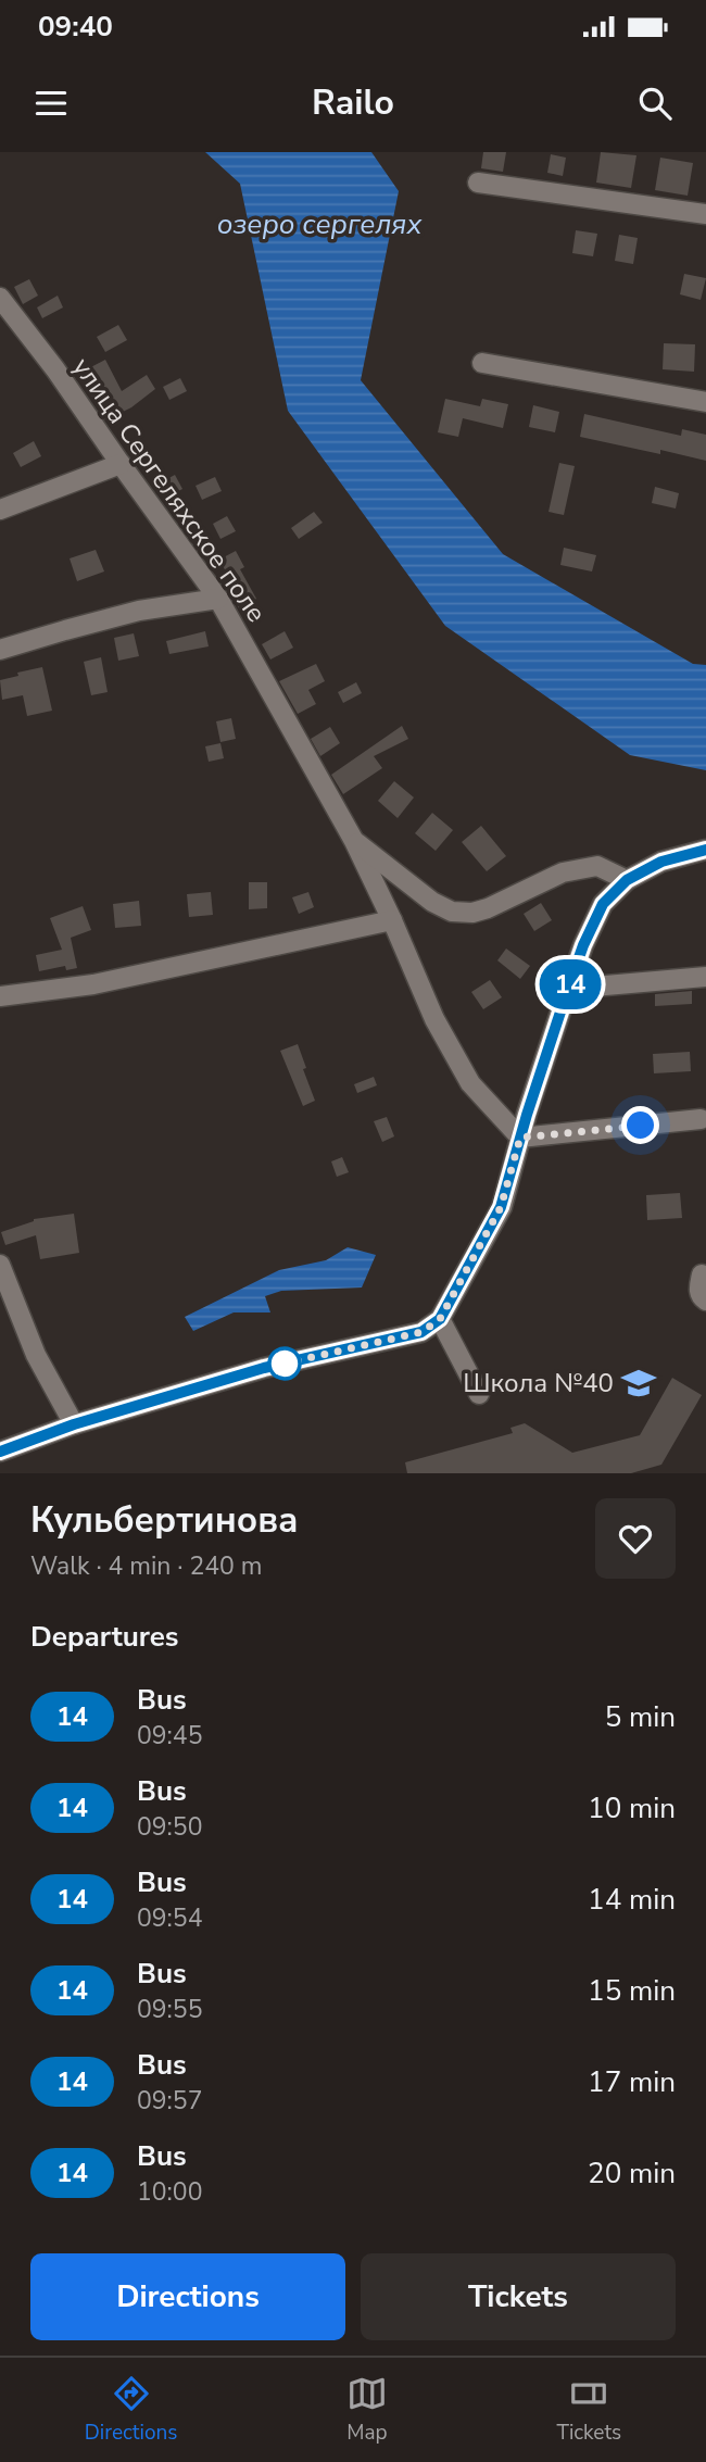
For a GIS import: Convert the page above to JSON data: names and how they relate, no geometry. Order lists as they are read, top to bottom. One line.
{"streets":{"street":["улица Сергеляхское поле"]},"water":["озеро сергелях"],"places":{"school or university":["Школа №40"]},"lines":["bus line 14"],"page":{"status":"09:40","header":"Railo","on_map":"14","heading":[["Кульбертинова","Walk · 4 min · 240 m"],"Departures"],"list":[{"mark":"14","name":"Bus","note":"09:45","value":"5 min"},{"mark":"14","name":"Bus","note":"09:50","value":"10 min"},{"mark":"14","name":"Bus","note":"09:54","value":"14 min"},{"mark":"14","name":"Bus","note":"09:55","value":"15 min"},{"mark":"14","name":"Bus","note":"09:57","value":"17 min"},{"mark":"14","name":"Bus","note":"10:00","value":"20 min"}],"buttons":["Directions","Tickets"],"tabs":["Directions","Map","Tickets"]}}
